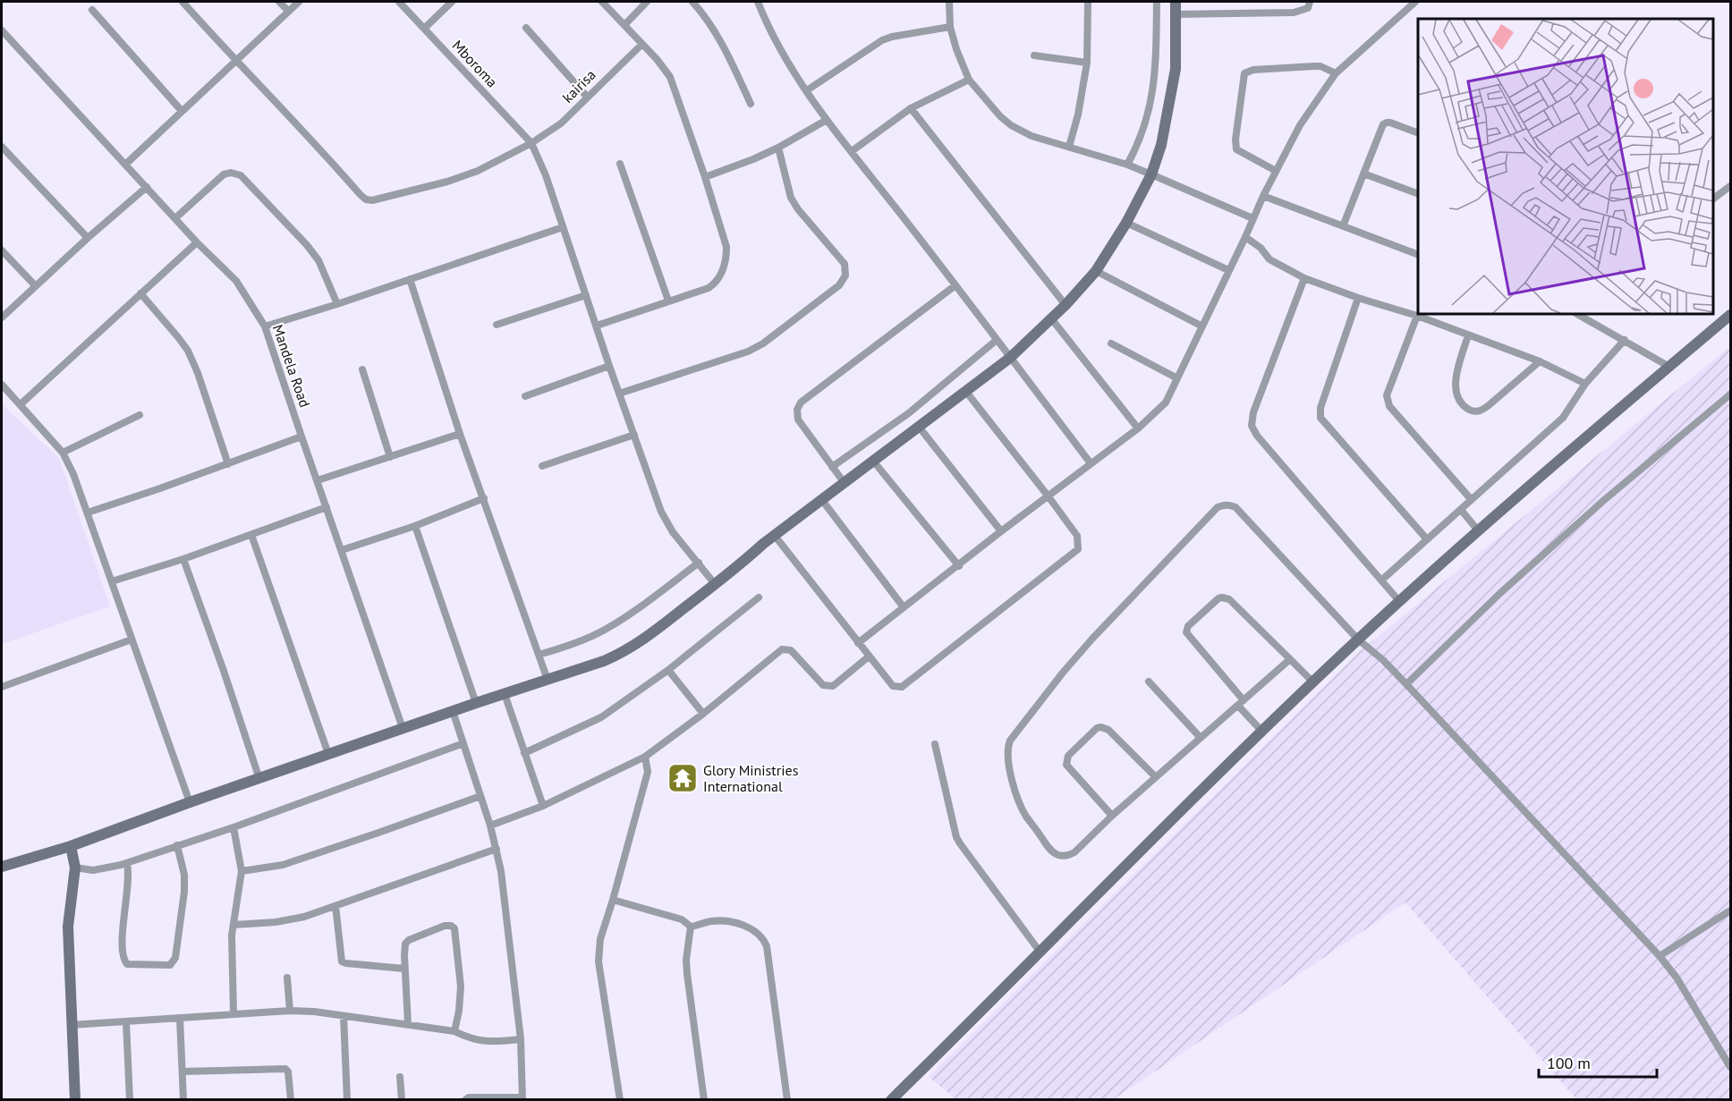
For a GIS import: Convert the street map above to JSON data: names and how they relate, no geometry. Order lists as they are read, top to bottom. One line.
{"streets":{"street":["Mboroma","kairisa","Mandela Road"]},"crossings":[["Mboroma","kairisa"]],"places":{"temple":["Glory Ministries International"]},"scale_bar":"100 m"}
